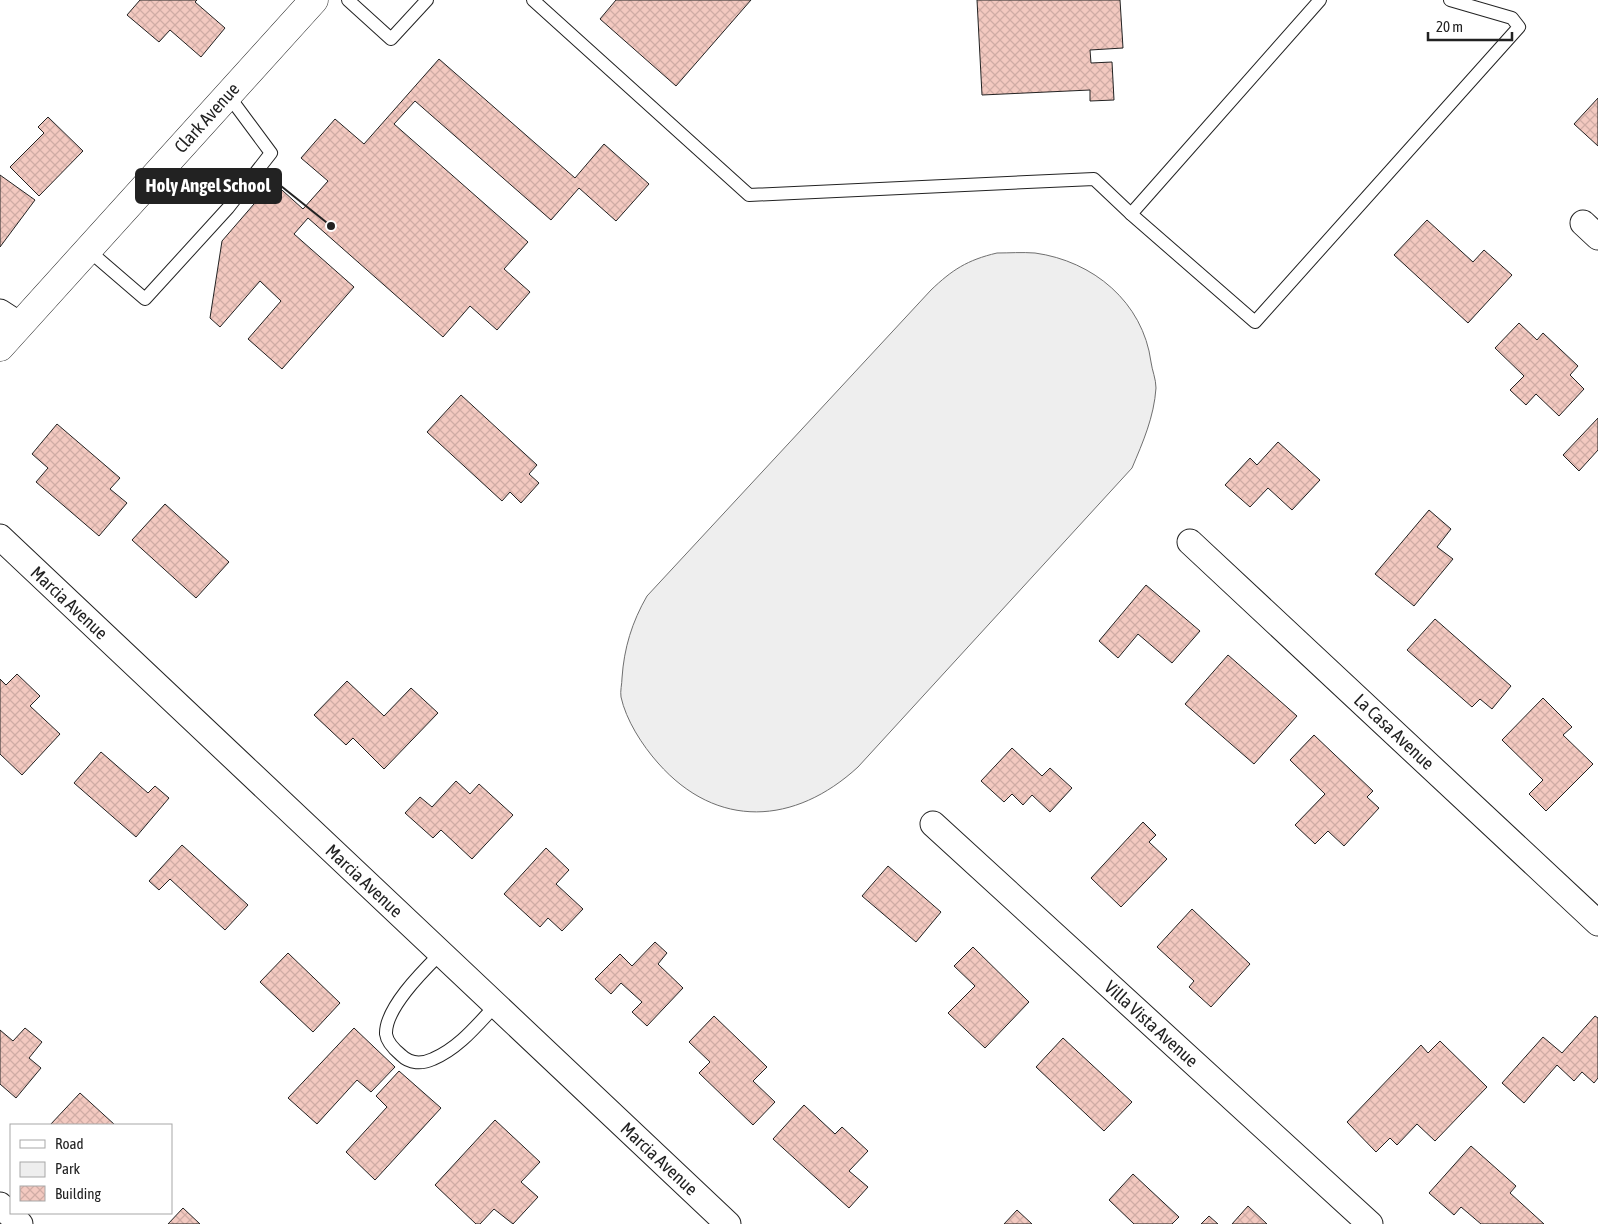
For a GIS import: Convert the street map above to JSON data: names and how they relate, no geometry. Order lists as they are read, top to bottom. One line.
{"streets":{"street":["Clark Avenue","Marcia Avenue","La Casa Avenue","Villa Vista Avenue"]},"places":["Holy Angel School"],"legend":["Road","Park","Building"],"scale_bar":"20 m"}
